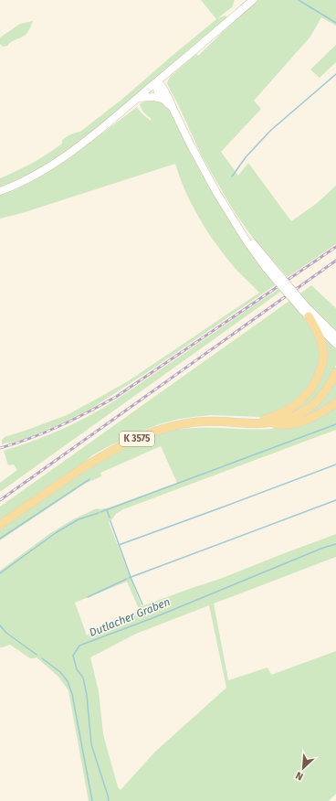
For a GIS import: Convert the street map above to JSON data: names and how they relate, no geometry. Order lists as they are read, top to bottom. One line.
{"streets":{"main road":["K 3575"]},"water":["Dutlacher Graben"],"north":"bottom left"}
